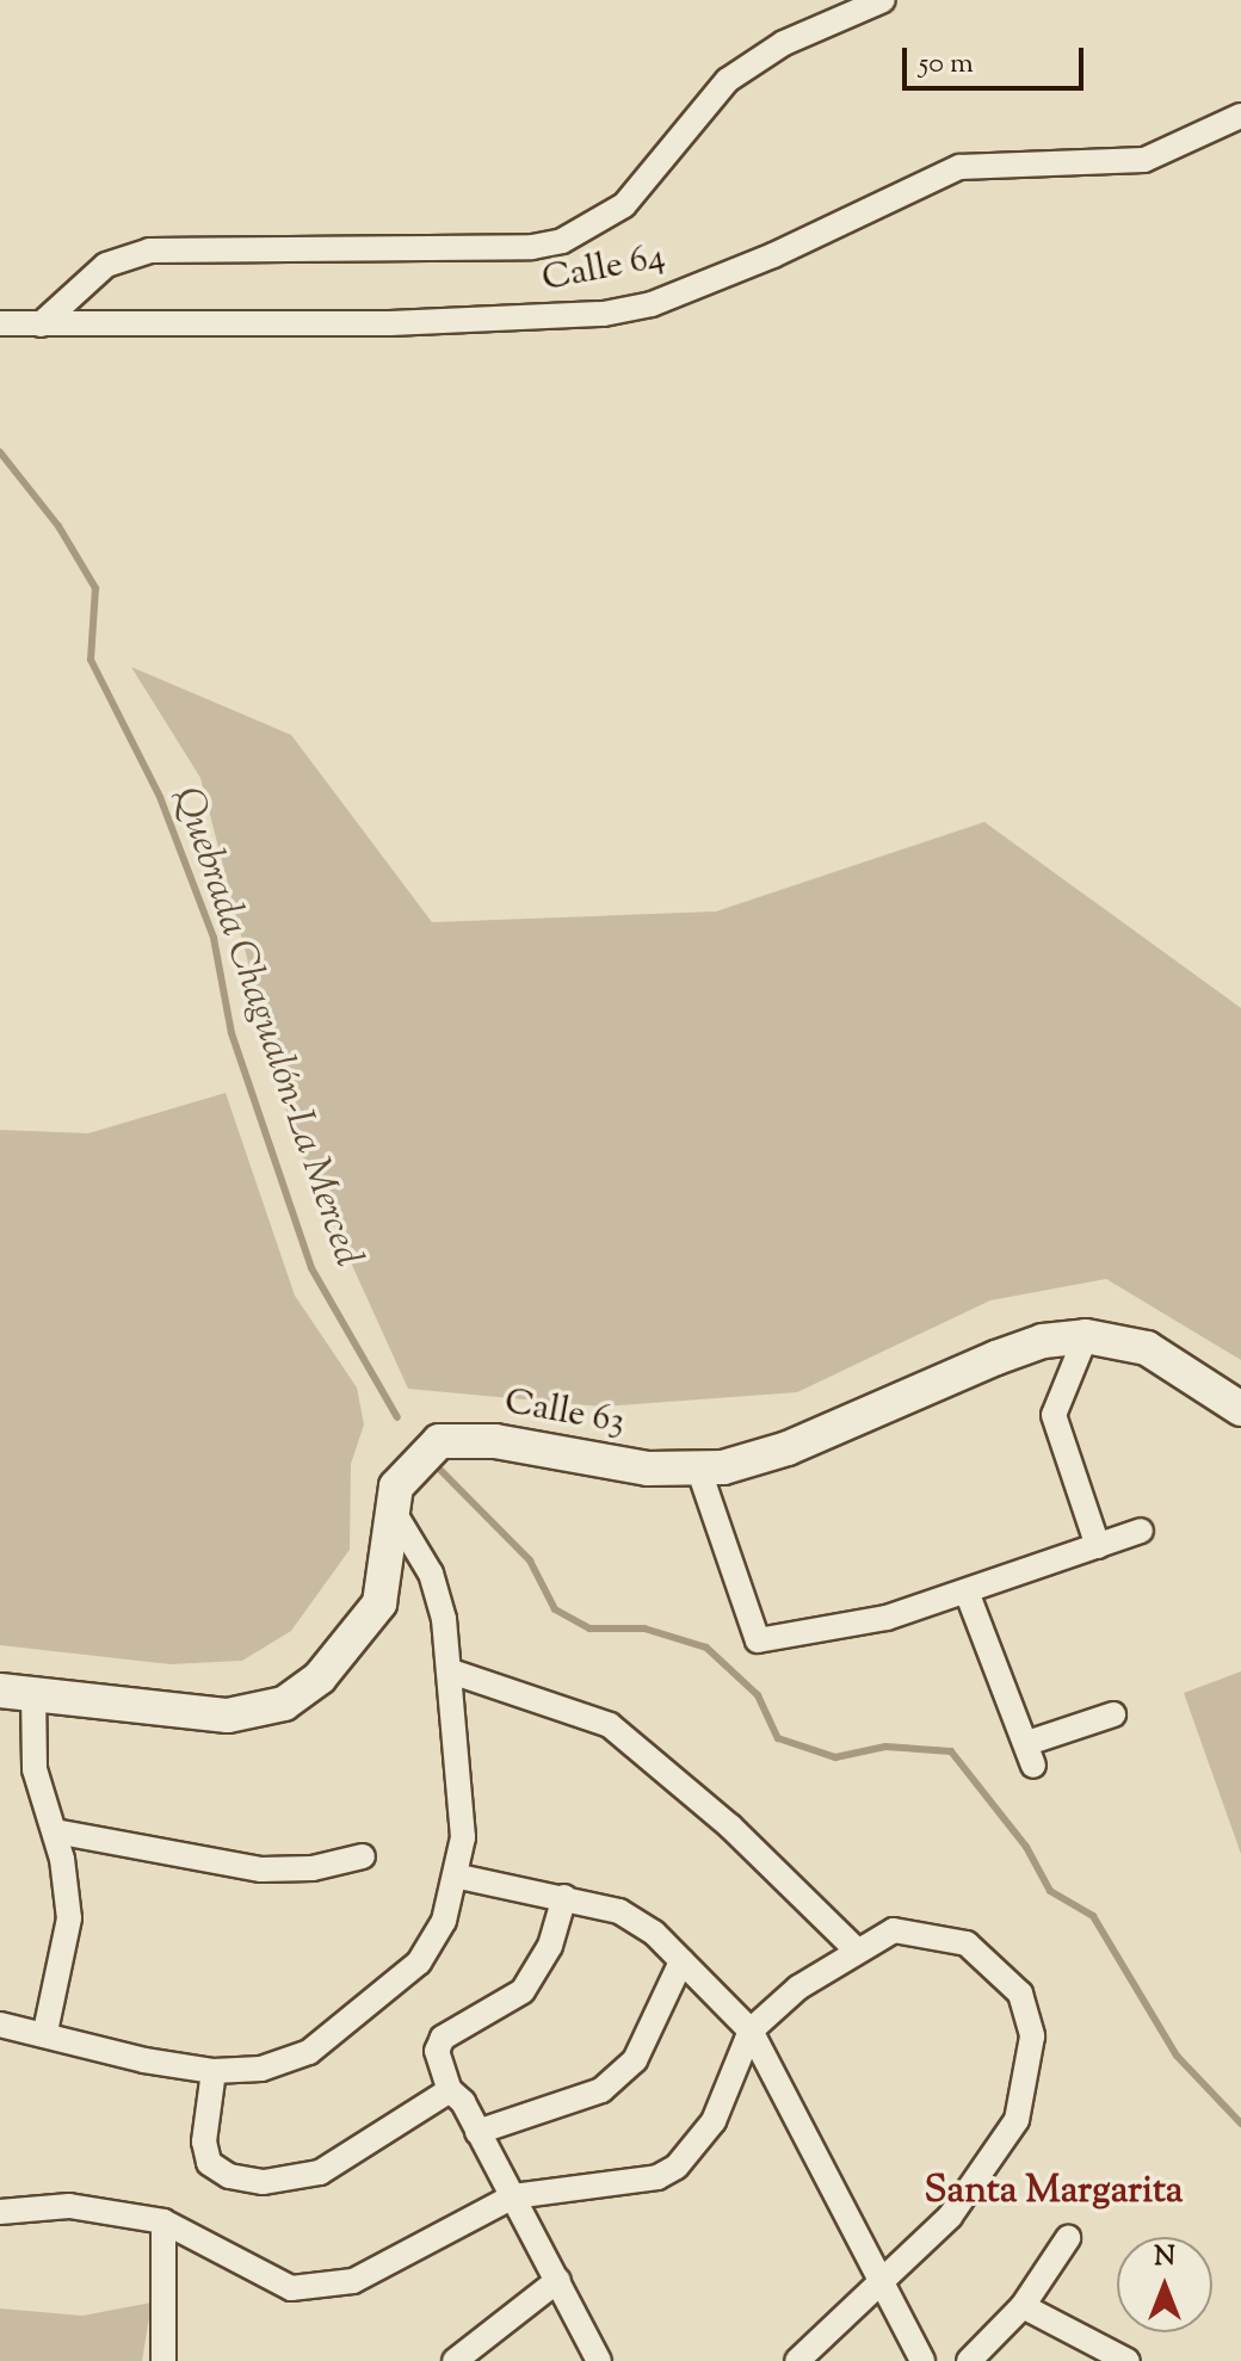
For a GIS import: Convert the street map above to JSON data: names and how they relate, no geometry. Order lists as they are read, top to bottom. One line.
{"streets":{"main road":["Calle 63"],"street":["Calle 64"]},"districts":["Santa Margarita"],"water":["Quebrada Chagualón-La Merced"],"scale_bar":"50 m","north":"top"}
